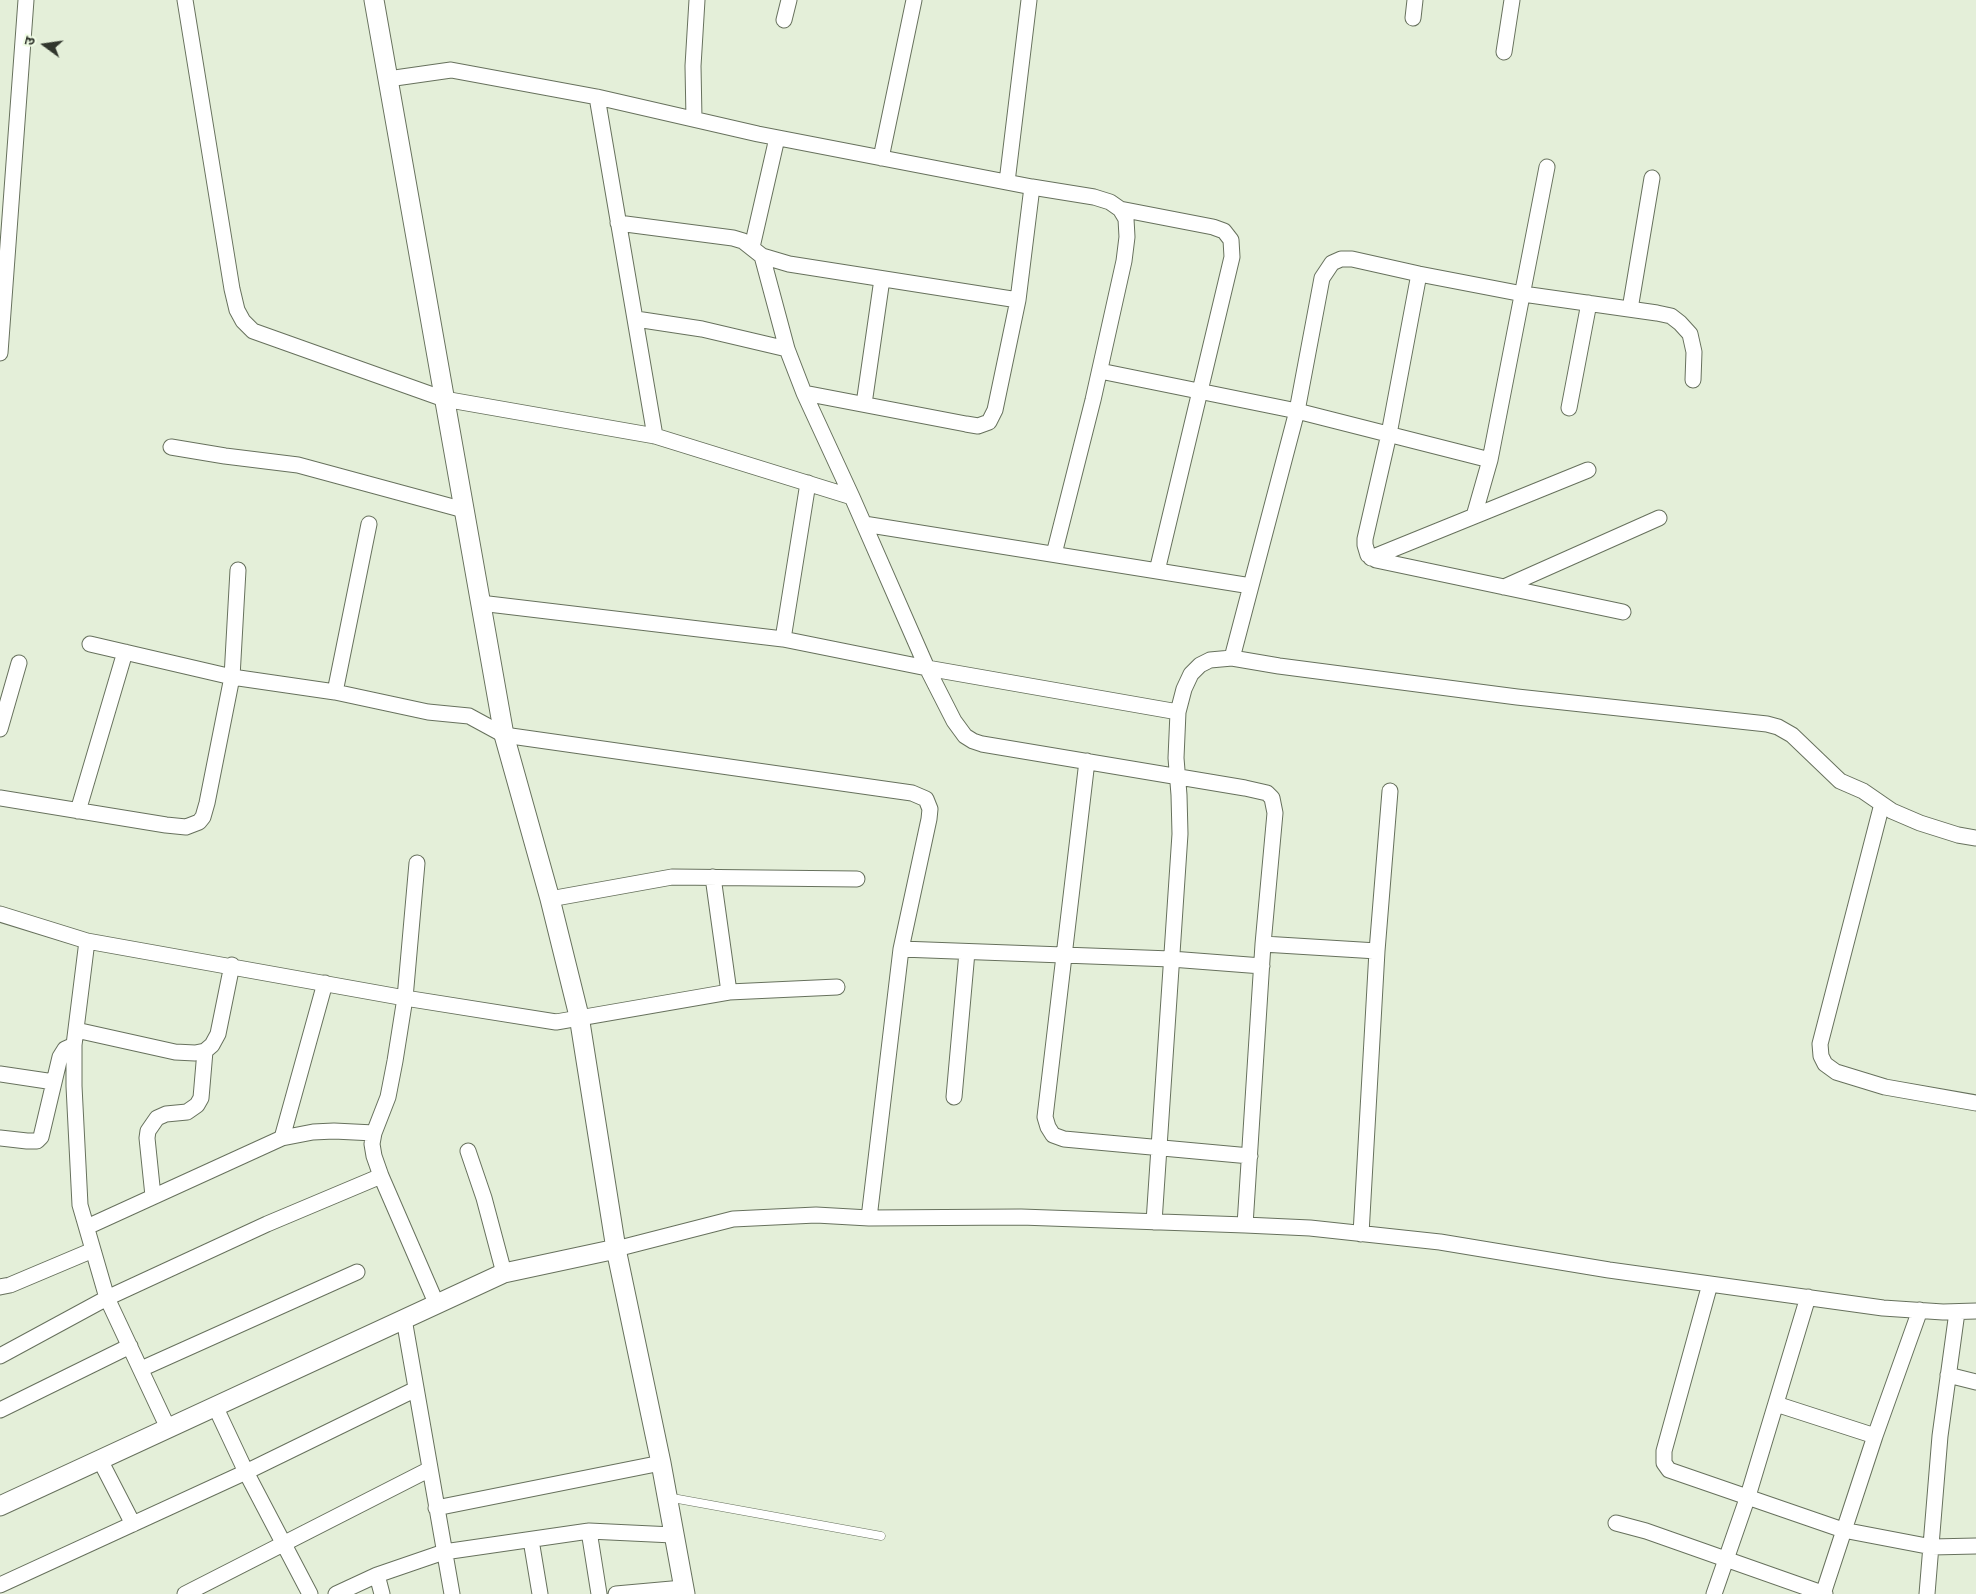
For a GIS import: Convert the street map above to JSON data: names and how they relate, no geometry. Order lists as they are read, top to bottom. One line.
{"north":"left"}
